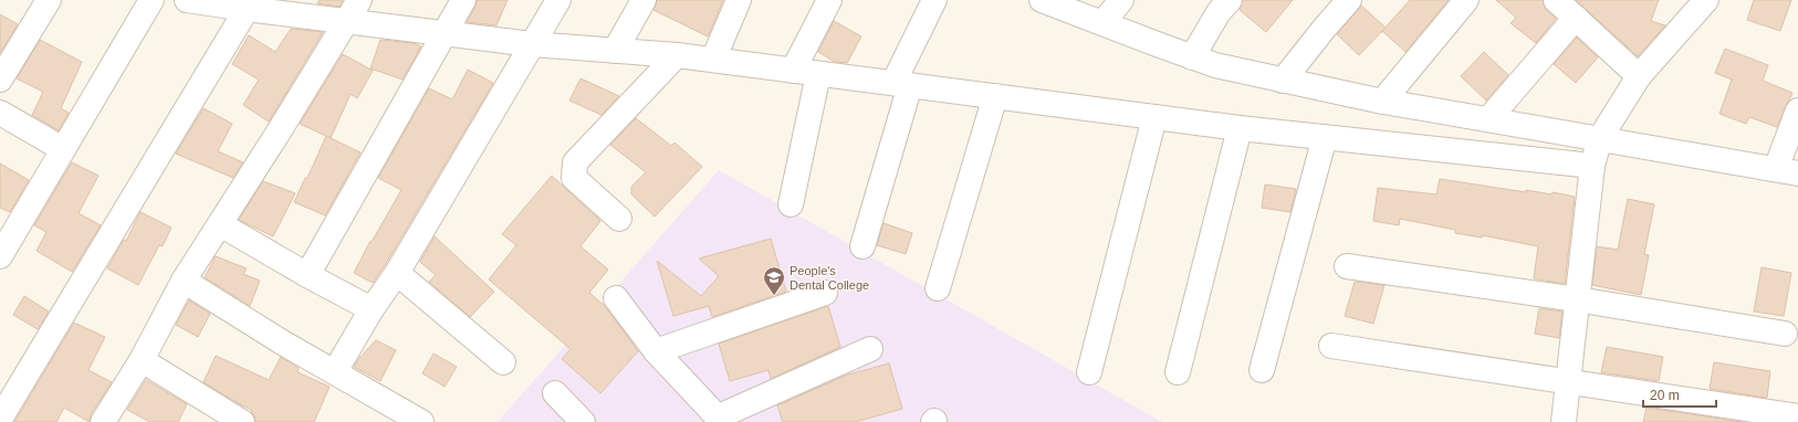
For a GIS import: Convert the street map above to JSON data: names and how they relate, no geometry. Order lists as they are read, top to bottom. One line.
{"places":{"school or university":["People's Dental College"]},"scale_bar":"20 m"}
